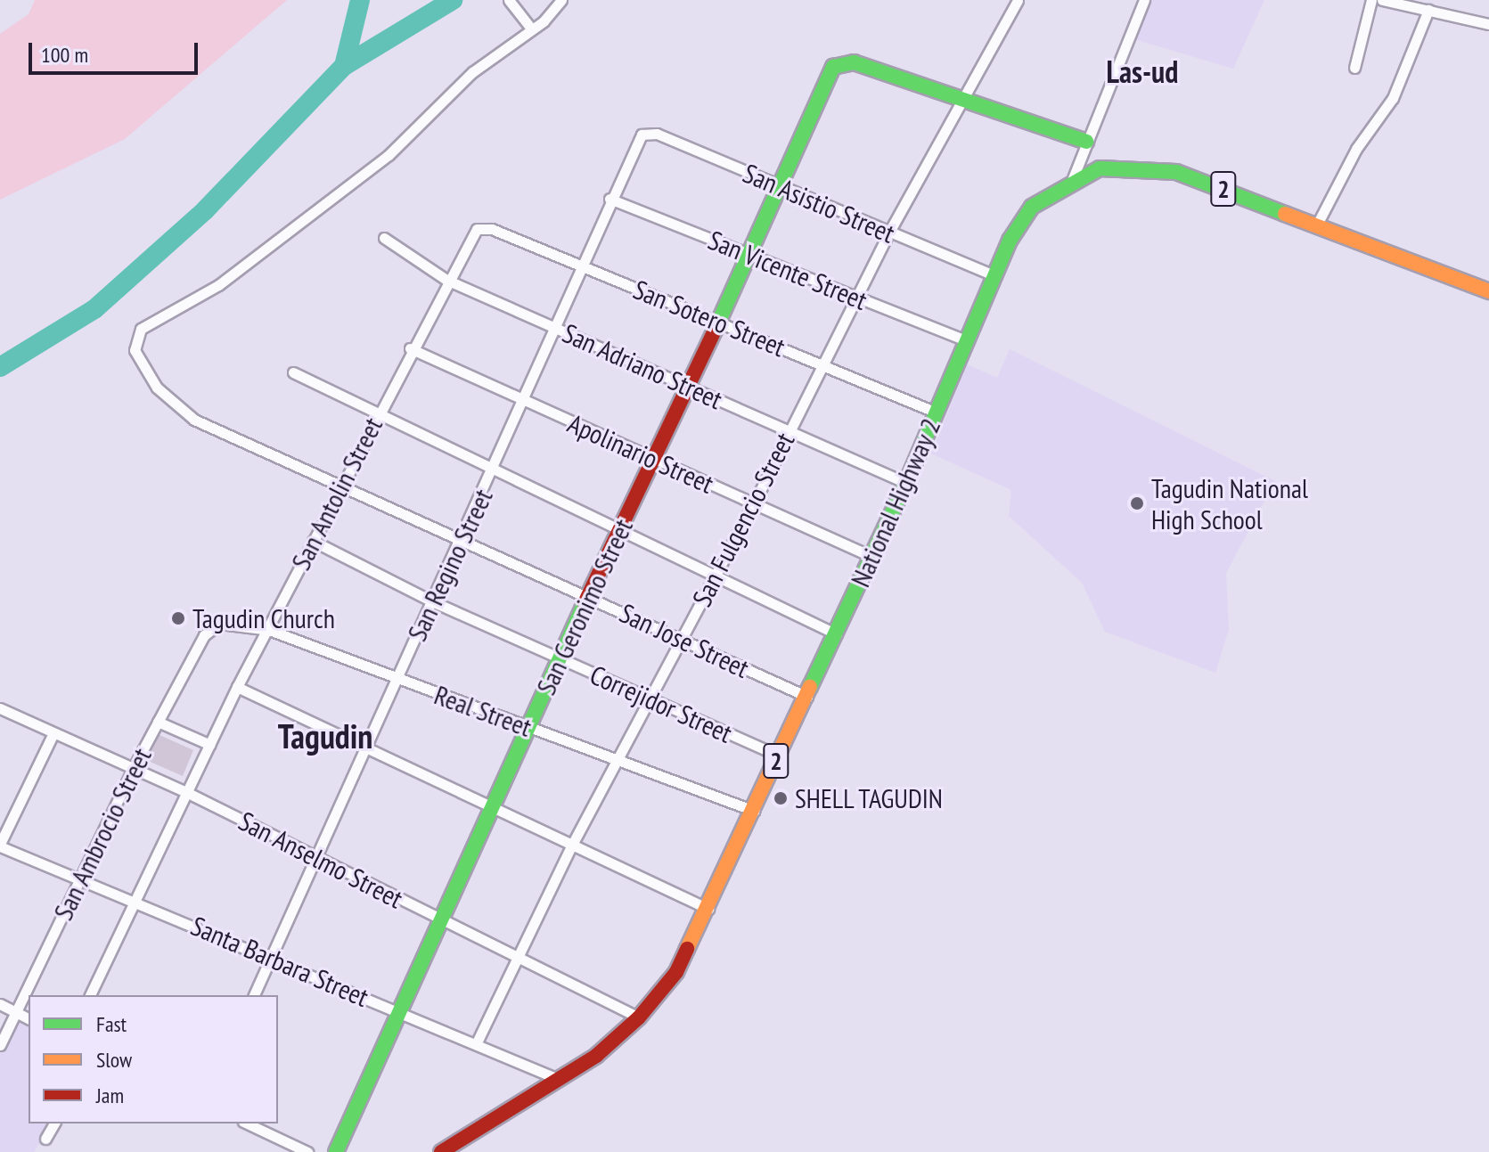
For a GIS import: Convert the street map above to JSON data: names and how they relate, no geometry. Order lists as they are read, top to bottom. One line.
{"streets":{"main road":["2","National Highway 2","San Geronimo Street"],"street":["San Asistio Street","San Vicente Street","San Sotero Street","San Adriano Street","Apolinario Street","San Antolin Street","San Fulgencio Street","San Regino Street","San Jose Street","Correjidor Street","Real Street","San Ambrocio Street","San Anselmo Street","Santa Barbara Street"]},"crossings":[["San Asistio Street","National Highway 2"],["San Asistio Street","San Fulgencio Street"],["San Asistio Street","San Regino Street"],["San Asistio Street","San Geronimo Street"],["San Vicente Street","National Highway 2"],["San Vicente Street","San Fulgencio Street"],["San Vicente Street","San Regino Street"],["San Vicente Street","San Geronimo Street"],["San Sotero Street","San Antolin Street"],["San Sotero Street","National Highway 2"],["San Sotero Street","San Fulgencio Street"],["San Sotero Street","San Regino Street"],["San Sotero Street","San Geronimo Street"],["San Adriano Street","San Antolin Street"],["San Adriano Street","National Highway 2"],["San Adriano Street","San Fulgencio Street"],["San Adriano Street","San Regino Street"],["San Adriano Street","San Geronimo Street"],["Apolinario Street","San Antolin Street"],["Apolinario Street","National Highway 2"],["Apolinario Street","San Fulgencio Street"],["Apolinario Street","San Regino Street"],["Apolinario Street","San Geronimo Street"],["San Antolin Street","San Jose Street"],["San Antolin Street","Correjidor Street"],["San Antolin Street","Real Street"],["San Antolin Street","San Anselmo Street"],["San Antolin Street","Santa Barbara Street"],["National Highway 2","San Jose Street"],["National Highway 2","Correjidor Street"],["National Highway 2","Real Street"],["National Highway 2","San Anselmo Street"],["National Highway 2","Santa Barbara Street"],["San Fulgencio Street","San Geronimo Street"],["San Fulgencio Street","San Jose Street"],["San Fulgencio Street","Correjidor Street"],["San Fulgencio Street","Real Street"],["San Fulgencio Street","San Anselmo Street"],["San Fulgencio Street","Santa Barbara Street"],["San Regino Street","San Jose Street"],["San Regino Street","Correjidor Street"],["San Regino Street","Real Street"],["San Regino Street","San Anselmo Street"],["San Regino Street","Santa Barbara Street"],["San Geronimo Street","San Jose Street"],["San Geronimo Street","Correjidor Street"],["San Geronimo Street","Real Street"],["San Geronimo Street","San Anselmo Street"],["San Geronimo Street","Santa Barbara Street"],["Real Street","San Ambrocio Street"],["San Ambrocio Street","San Anselmo Street"],["San Ambrocio Street","Santa Barbara Street"]],"districts":["Las-ud","Tagudin"],"places":["Tagudin National High School","Tagudin Church","SHELL TAGUDIN"],"legend":["Fast","Slow","Jam"],"scale_bar":"100 m"}
